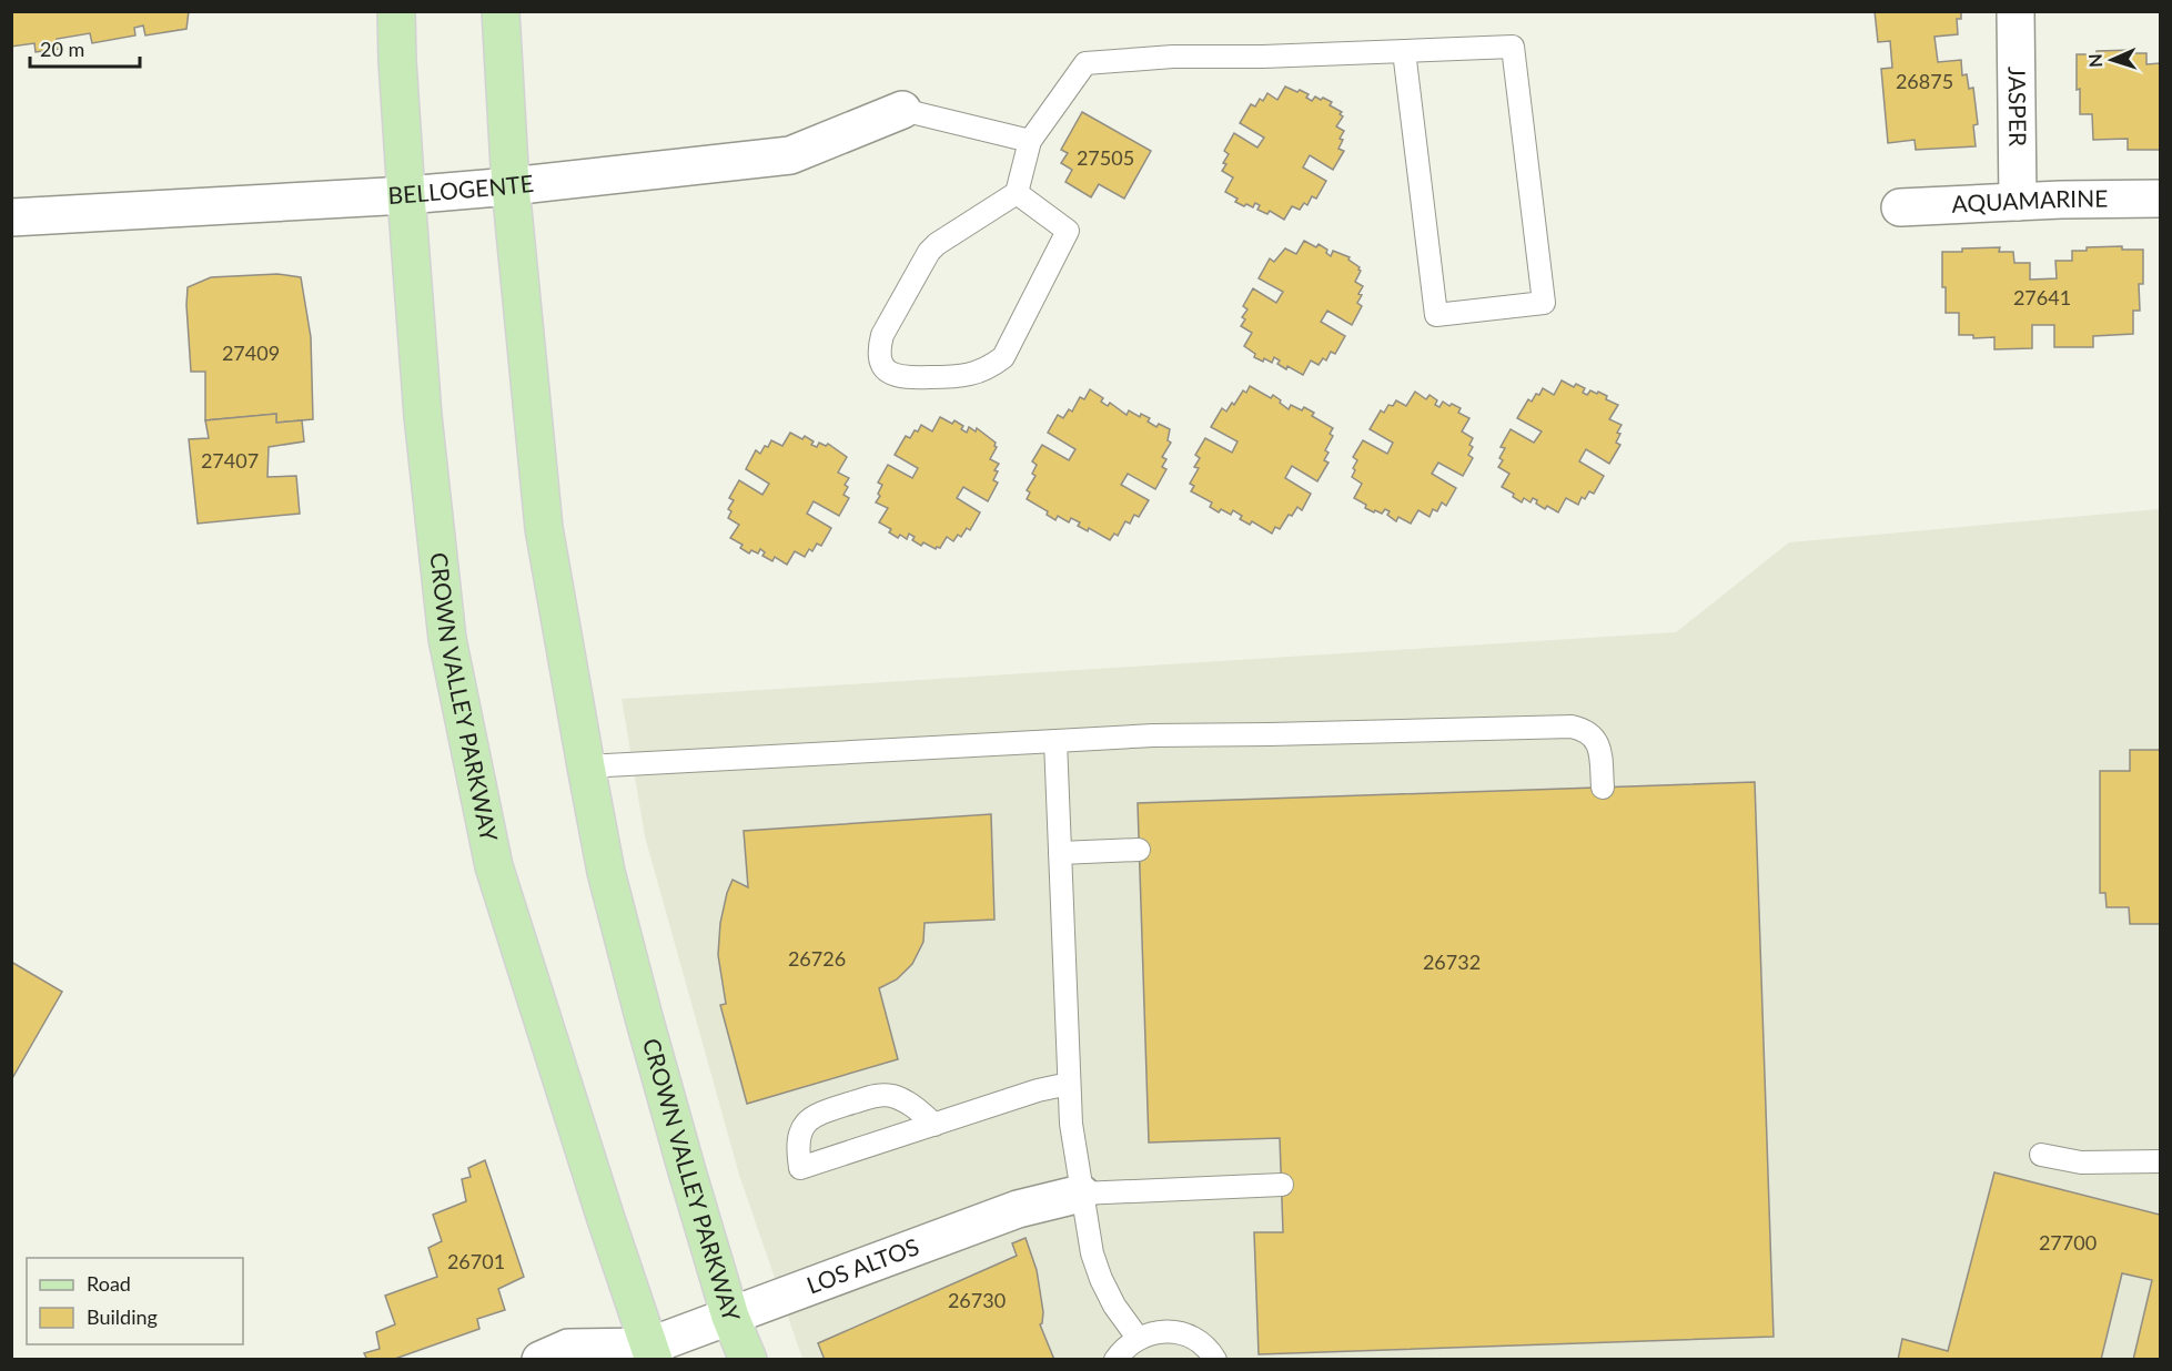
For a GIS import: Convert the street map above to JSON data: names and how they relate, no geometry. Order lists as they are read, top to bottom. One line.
{"streets":{"main road":["CROWN VALLEY PARKWAY"],"street":["JASPER","BELLOGENTE","AQUAMARINE","LOS ALTOS"]},"crossings":[["JASPER","AQUAMARINE"],["BELLOGENTE","CROWN VALLEY PARKWAY"],["CROWN VALLEY PARKWAY","LOS ALTOS"]],"house_numbers":["26875","27505","27641","27409","27407","26726","26732","27700","26701","26730"],"legend":["Road","Building"],"scale_bar":"20 m","north":"left"}
